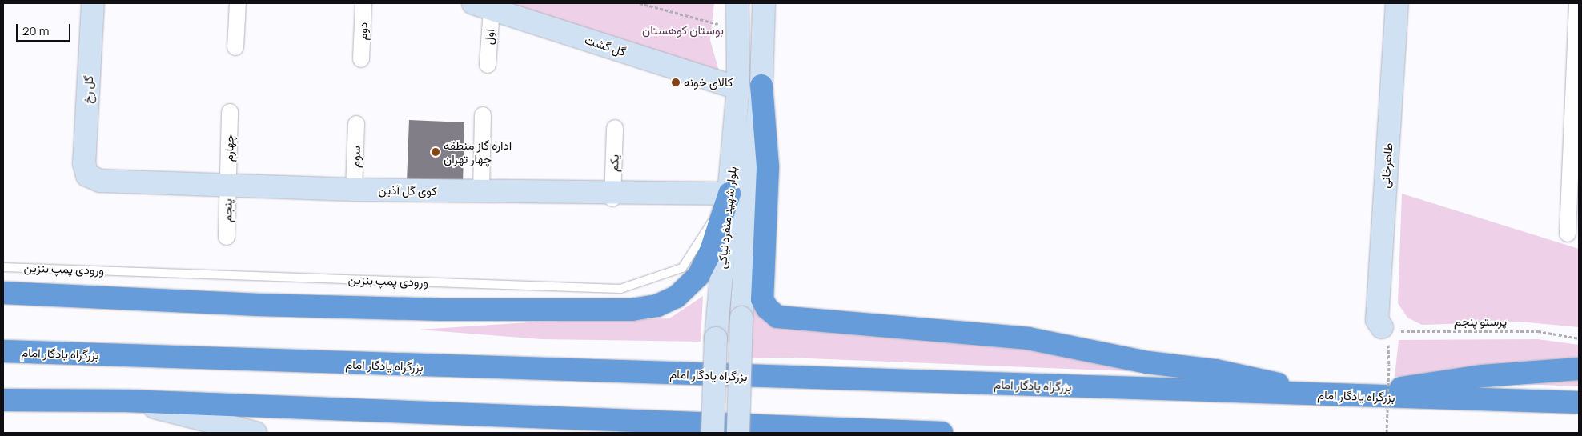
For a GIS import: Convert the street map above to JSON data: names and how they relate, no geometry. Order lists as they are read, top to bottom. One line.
{"streets":{"highway":["بزرگراه یادگار امام"],"street":["دوم","اول","گل گشت","گل رخ","چهارم","سوم","یکم","طاهرخانی","کوی گل آذین","پنجم","بلوار شهید منفرد نیاکی"],"lane":["ورودی پمپ بنزین"],"path":["پرستو پنجم"]},"crossings":[["اول","گل گشت"],["گل گشت","بلوار شهید منفرد نیاکی"],["گل رخ","کوی گل آذین"],["چهارم","کوی گل آذین"],["چهارم","پنجم"],["سوم","کوی گل آذین"],["یکم","کوی گل آذین"],["طاهرخانی","پرستو پنجم"],["کوی گل آذین","پنجم"],["کوی گل آذین","بلوار شهید منفرد نیاکی"],["کوی گل آذین","ورودی پمپ بنزین"],["بلوار شهید منفرد نیاکی","ورودی پمپ بنزین"]],"parks":["بوستان کوهستان"],"places":["کالای خونه","اداره گاز منطقه چهار تهران"],"scale_bar":"20 m"}
